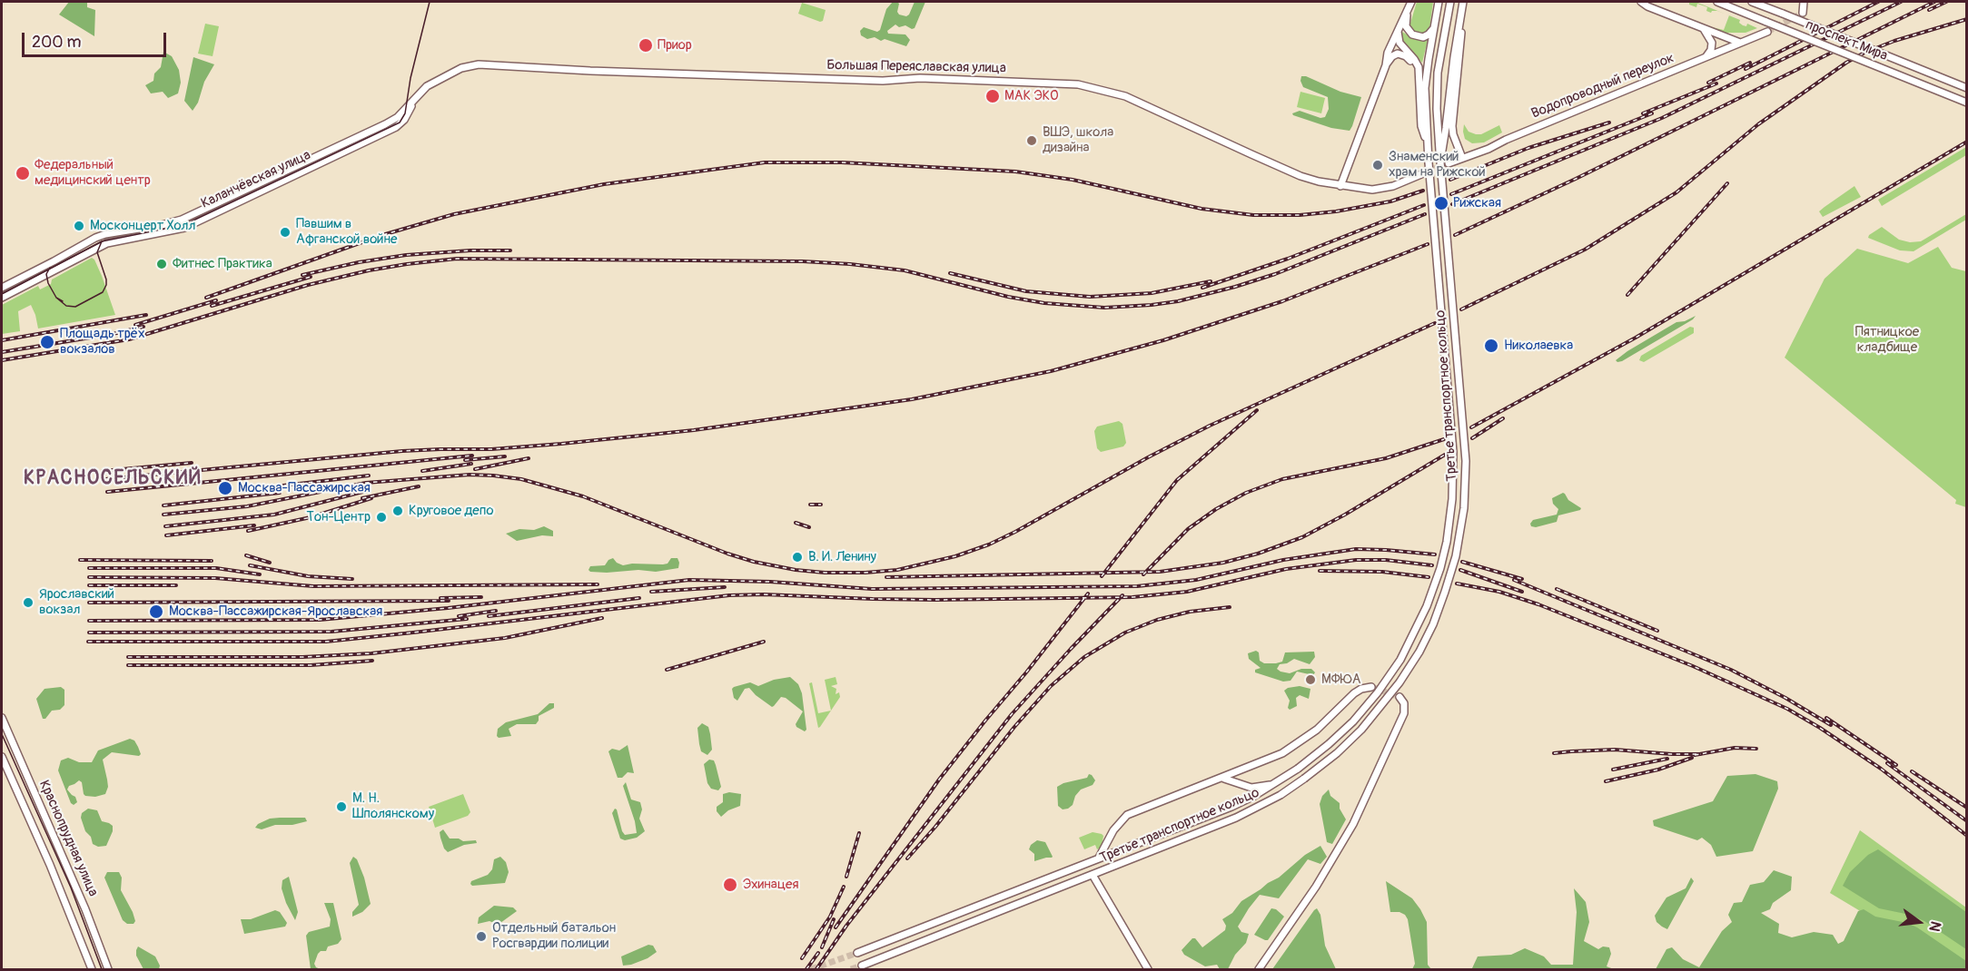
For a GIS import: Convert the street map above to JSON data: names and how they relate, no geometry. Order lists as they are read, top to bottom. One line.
{"streets":{"main road":["проспект Мира","Большая Переяславская улица","Водопроводный переулок","Каланчёвская улица","Третье транспортное кольцо","Краснопрудная улица"]},"crossings":[["Большая Переяславская улица","Каланчёвская улица"]],"districts":["КРАСНОСЕЛЬСКИЙ"],"parks":["Пятницкое кладбище"],"places":["Приор","МАК ЭКО","ВШЭ, школа дизайна","Знаменский храм на Рижской","Федеральный медицинский центр","Рижская","Москонцерт Холл","Павшим в Афганской войне","Фитнес Практика","Площадь трёх вокзалов","Николаевка","Москва-Пассажирская","Круговое депо","Тон-Центр","В. И. Ленину","Ярославский вокзал","Москва-Пассажирская-Ярославская","МФЮА","М. Н. Шполянскому","Эхинацея","Отдельный батальон Росгвардии полиции"],"scale_bar":"200 m","north":"right"}
